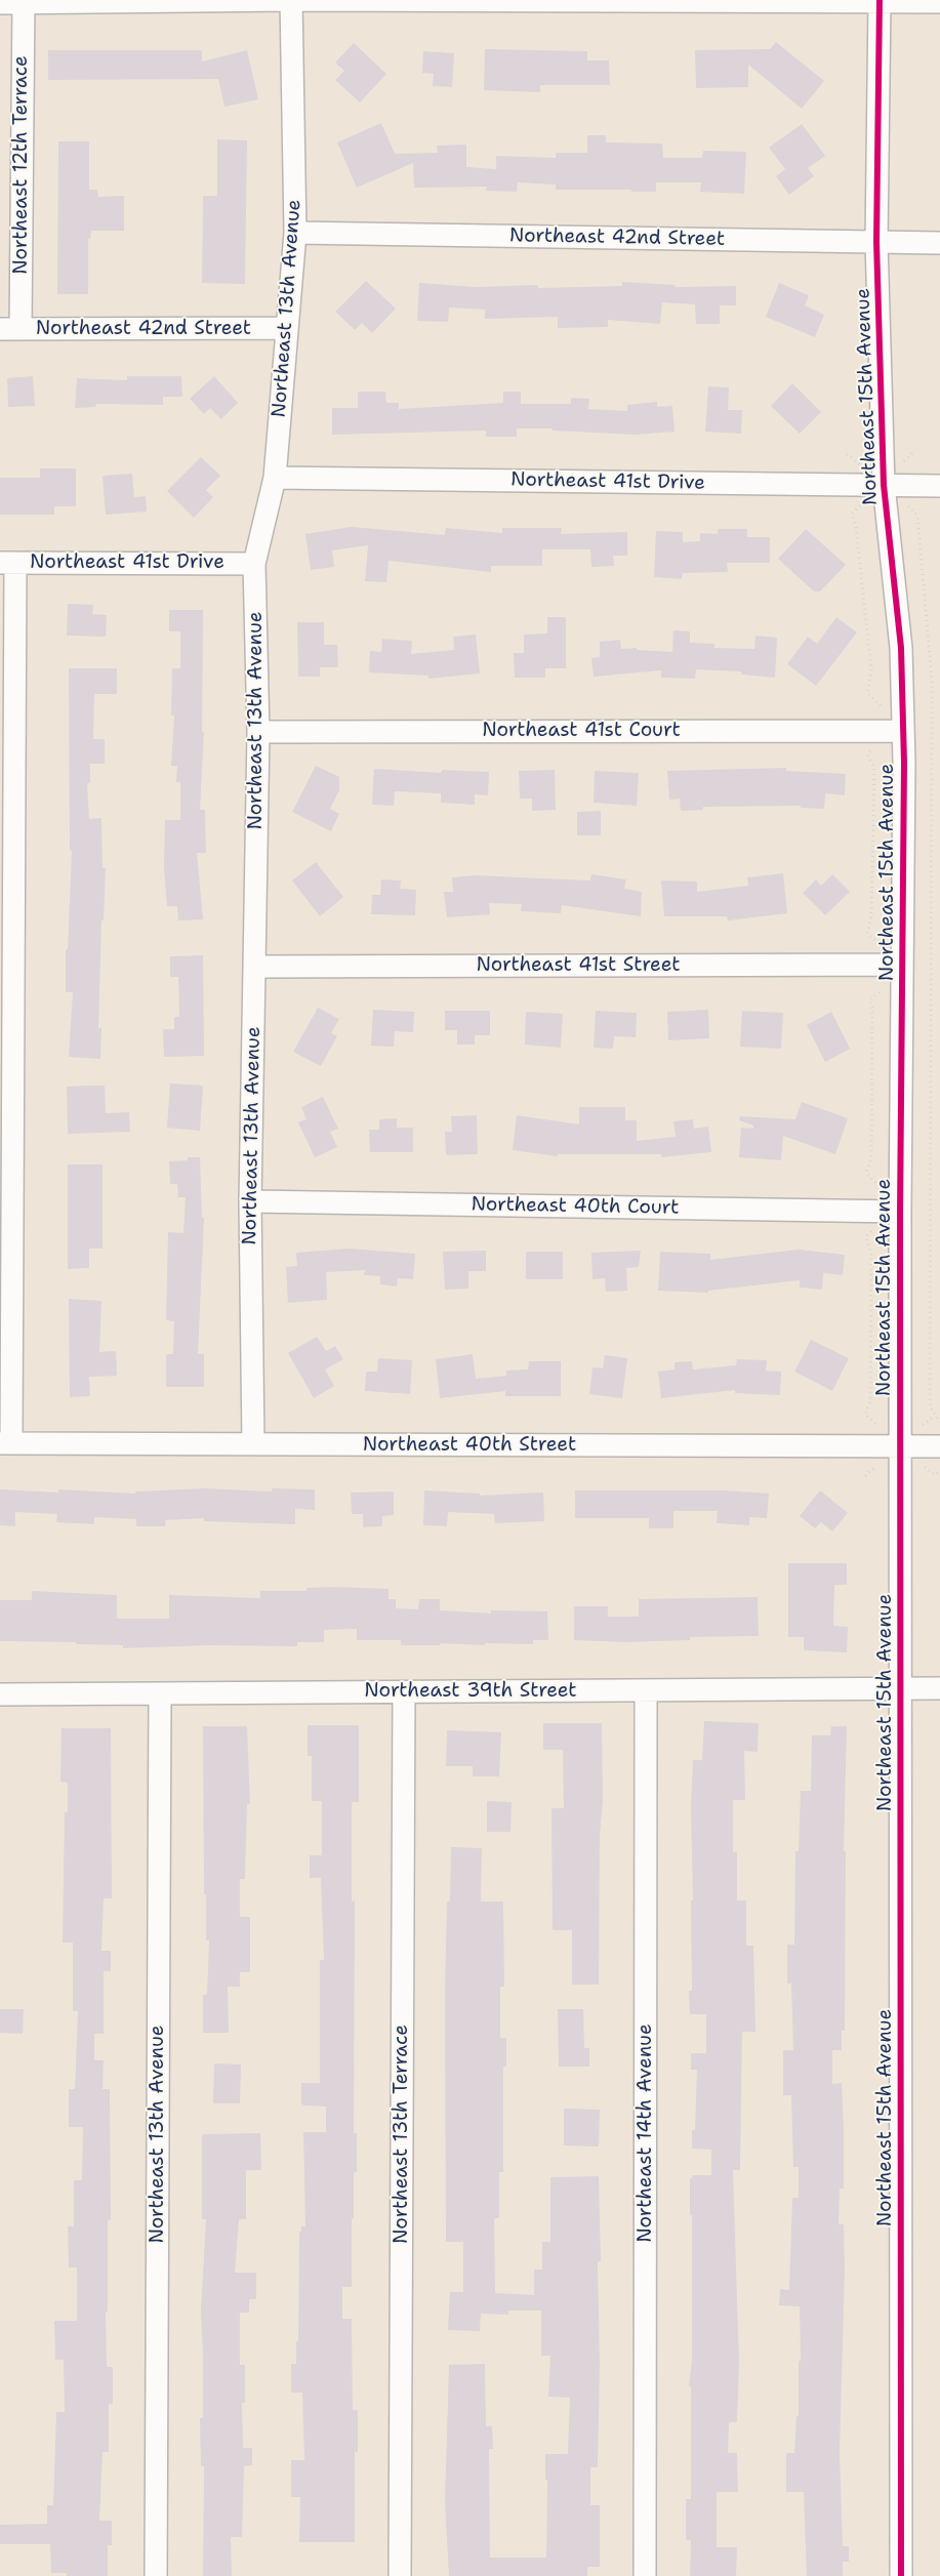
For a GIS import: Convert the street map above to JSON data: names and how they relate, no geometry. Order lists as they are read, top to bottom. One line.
{"streets":{"street":["Northeast 12th Terrace","Northeast 42nd Street","Northeast 13th Avenue","Northeast 15th Avenue","Northeast 41st Drive","Northeast 41st Court","Northeast 41st Street","Northeast 40th Court","Northeast 40th Street","Northeast 39th Street","Northeast 14th Avenue","Northeast 13th Terrace"]},"crossings":[["Northeast 12th Terrace","Northeast 42nd Street"],["Northeast 42nd Street","Northeast 13th Avenue"],["Northeast 42nd Street","Northeast 15th Avenue"],["Northeast 13th Avenue","Northeast 41st Drive"],["Northeast 13th Avenue","Northeast 41st Court"],["Northeast 13th Avenue","Northeast 41st Street"],["Northeast 13th Avenue","Northeast 40th Court"],["Northeast 13th Avenue","Northeast 40th Street"],["Northeast 13th Avenue","Northeast 39th Street"],["Northeast 15th Avenue","Northeast 41st Drive"],["Northeast 15th Avenue","Northeast 41st Court"],["Northeast 15th Avenue","Northeast 41st Street"],["Northeast 15th Avenue","Northeast 40th Court"],["Northeast 15th Avenue","Northeast 40th Street"],["Northeast 15th Avenue","Northeast 39th Street"],["Northeast 39th Street","Northeast 14th Avenue"],["Northeast 39th Street","Northeast 13th Terrace"]]}
